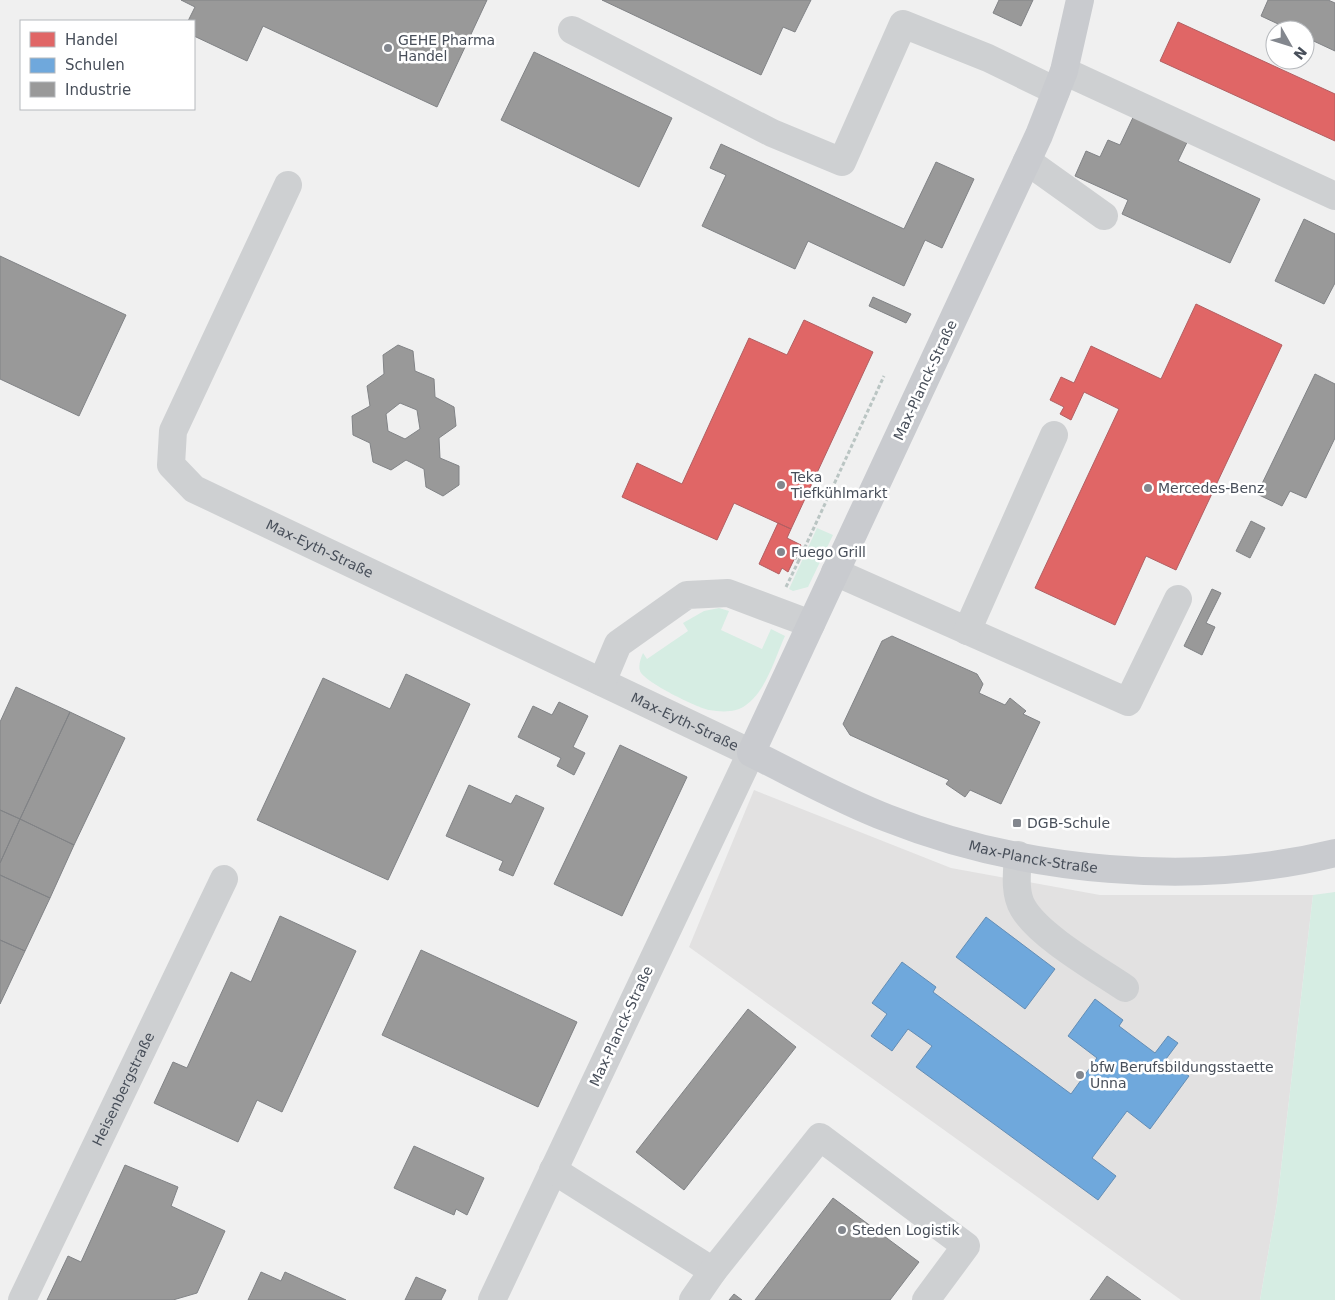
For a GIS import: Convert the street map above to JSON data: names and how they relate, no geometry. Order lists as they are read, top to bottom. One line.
{"streets":{"main road":["Max-Planck-Straße"],"street":["Max-Eyth-Straße","Heisenbergstraße"]},"crossings":[["Max-Planck-Straße","Max-Eyth-Straße"]],"places":{"other":["GEHE Pharma Handel","Teka Tiefkühlmarkt","Mercedes-Benz","Fuego Grill","bfw Berufsbildungsstaette Unna","Steden Logistik"],"transit":["DGB-Schule"]},"legend":["Handel","Schulen","Industrie"],"north":"bottom right"}
